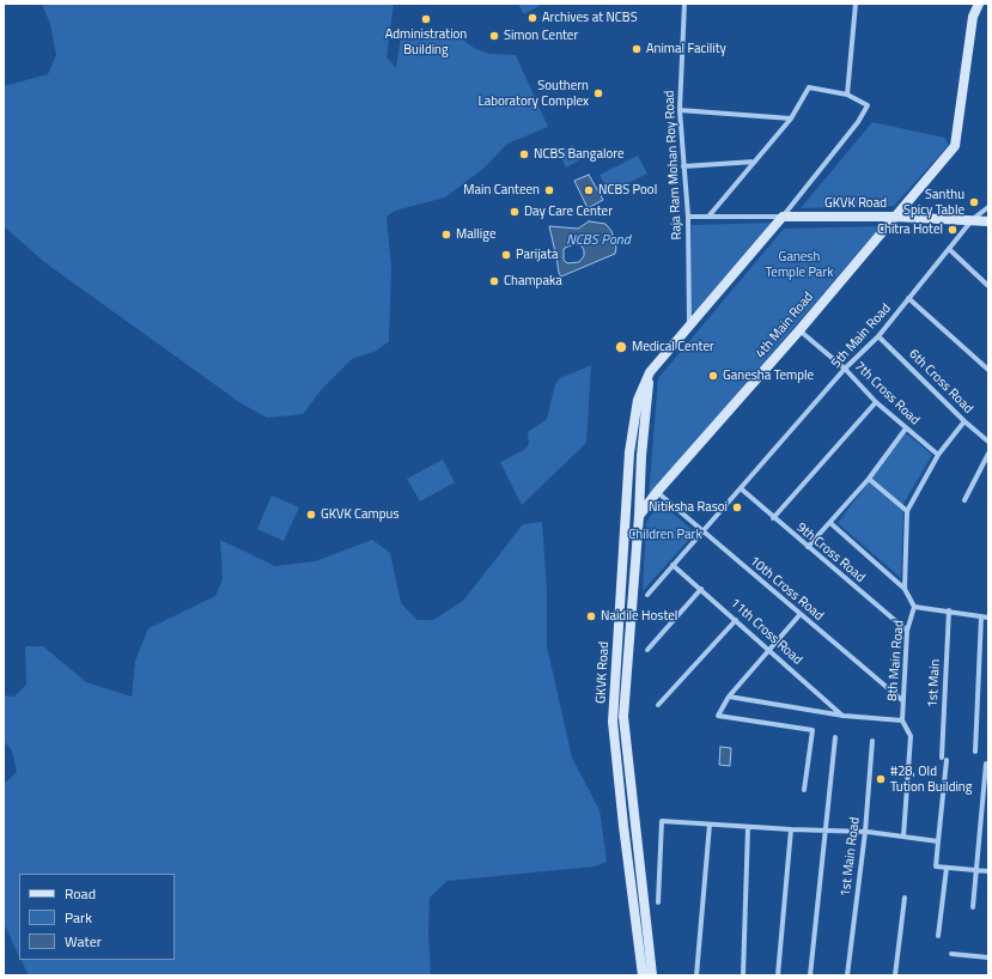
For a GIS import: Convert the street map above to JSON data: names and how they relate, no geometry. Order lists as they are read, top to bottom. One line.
{"streets":{"main road":["GKVK Road","4th Main Road"],"street":["Raja Ram Mohan Roy Road","5th Main Road","6th Cross Road","7th Cross Road","9th Cross Road","10th Cross Road","11th Cross Road","8th Main Road","1st Main","1st Main Road"]},"crossings":[["Raja Ram Mohan Roy Road","GKVK Road"],["GKVK Road","4th Main Road"],["4th Main Road","7th Cross Road"],["4th Main Road","10th Cross Road"],["5th Main Road","6th Cross Road"],["5th Main Road","7th Cross Road"],["5th Main Road","9th Cross Road"],["5th Main Road","10th Cross Road"],["5th Main Road","11th Cross Road"],["6th Cross Road","8th Main Road"],["7th Cross Road","8th Main Road"],["9th Cross Road","8th Main Road"],["10th Cross Road","8th Main Road"],["11th Cross Road","8th Main Road"]],"water":["NCBS Pond"],"parks":["Ganesh Temple Park","Children Park"],"places":["Archives at NCBS","Administration Building","Simon Center","Animal Facility","Southern Laboratory Complex","NCBS Bangalore","Main Canteen","NCBS Pool","Santhu Spicy Table","Day Care Center","Chitra Hotel","Mallige","Parijata","Champaka","Medical Center","Ganesha Temple","Nitiksha Rasoi","GKVK Campus","Naidile Hostel","#28, Old Tution Building"],"legend":["Road","Park","Water"]}
